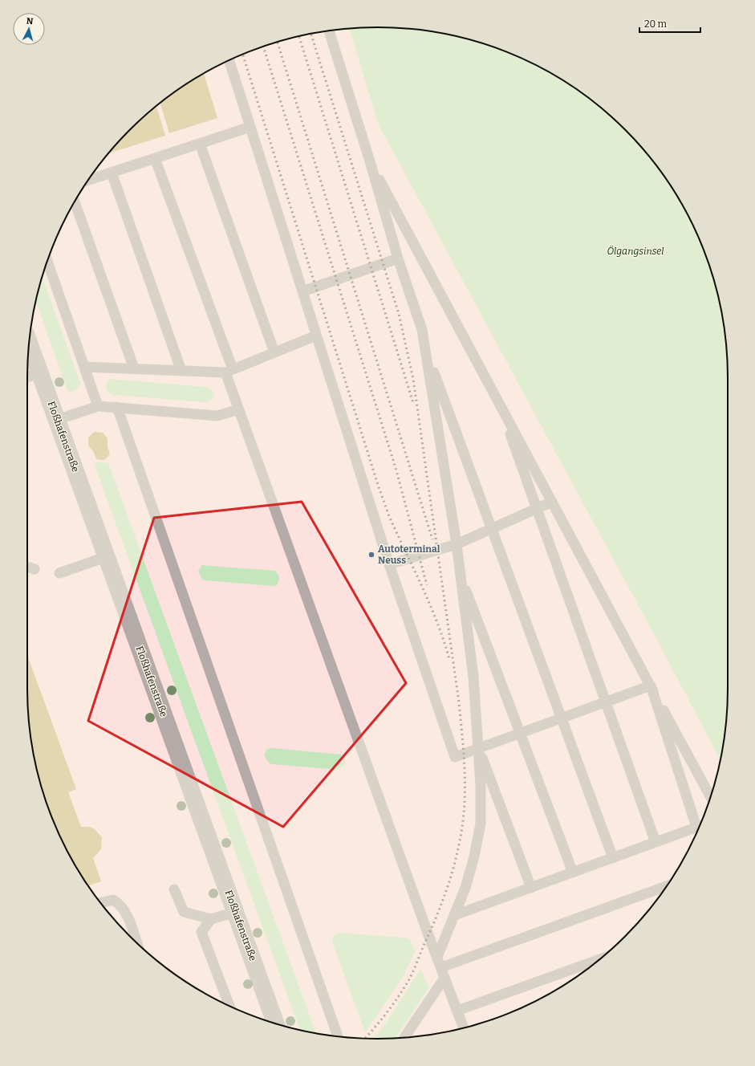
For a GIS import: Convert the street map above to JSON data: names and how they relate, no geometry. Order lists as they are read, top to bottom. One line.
{"streets":{"street":["Floßhafenstraße"]},"parks":["Ölgangsinsel"],"places":["Autoterminal Neuss"],"scale_bar":"20 m","north":"top"}
